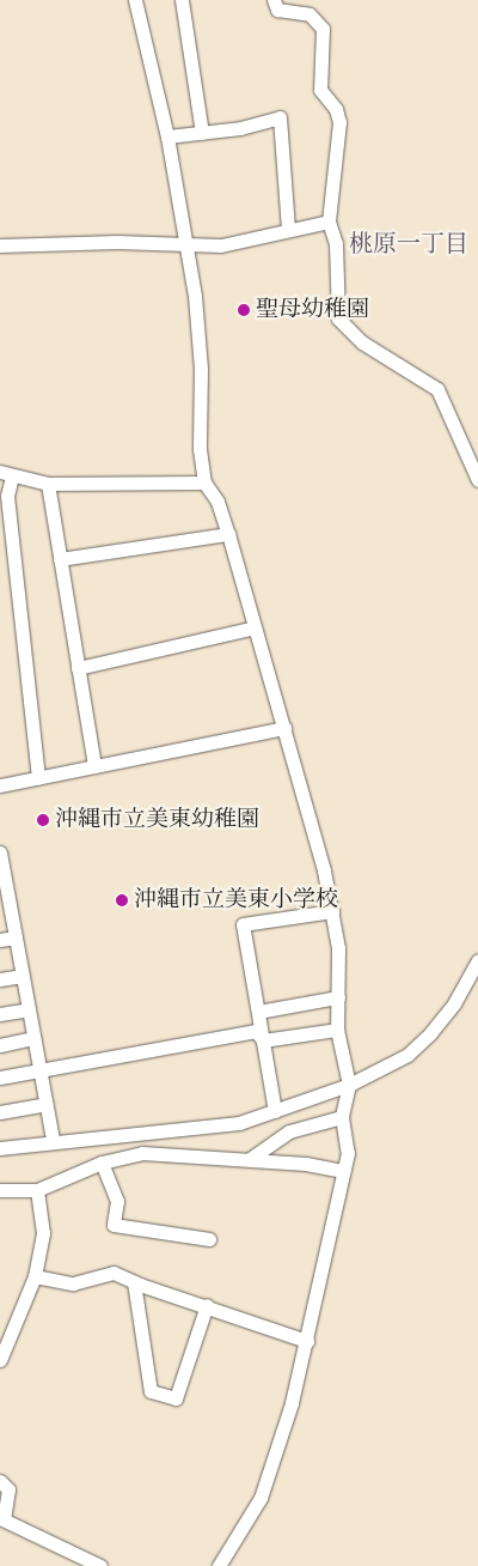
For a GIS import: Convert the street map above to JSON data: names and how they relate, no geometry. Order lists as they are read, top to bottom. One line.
{"districts":["桃原一丁目"],"places":["聖母幼稚園","沖縄市立美東幼稚園","沖縄市立美東小学校"]}
